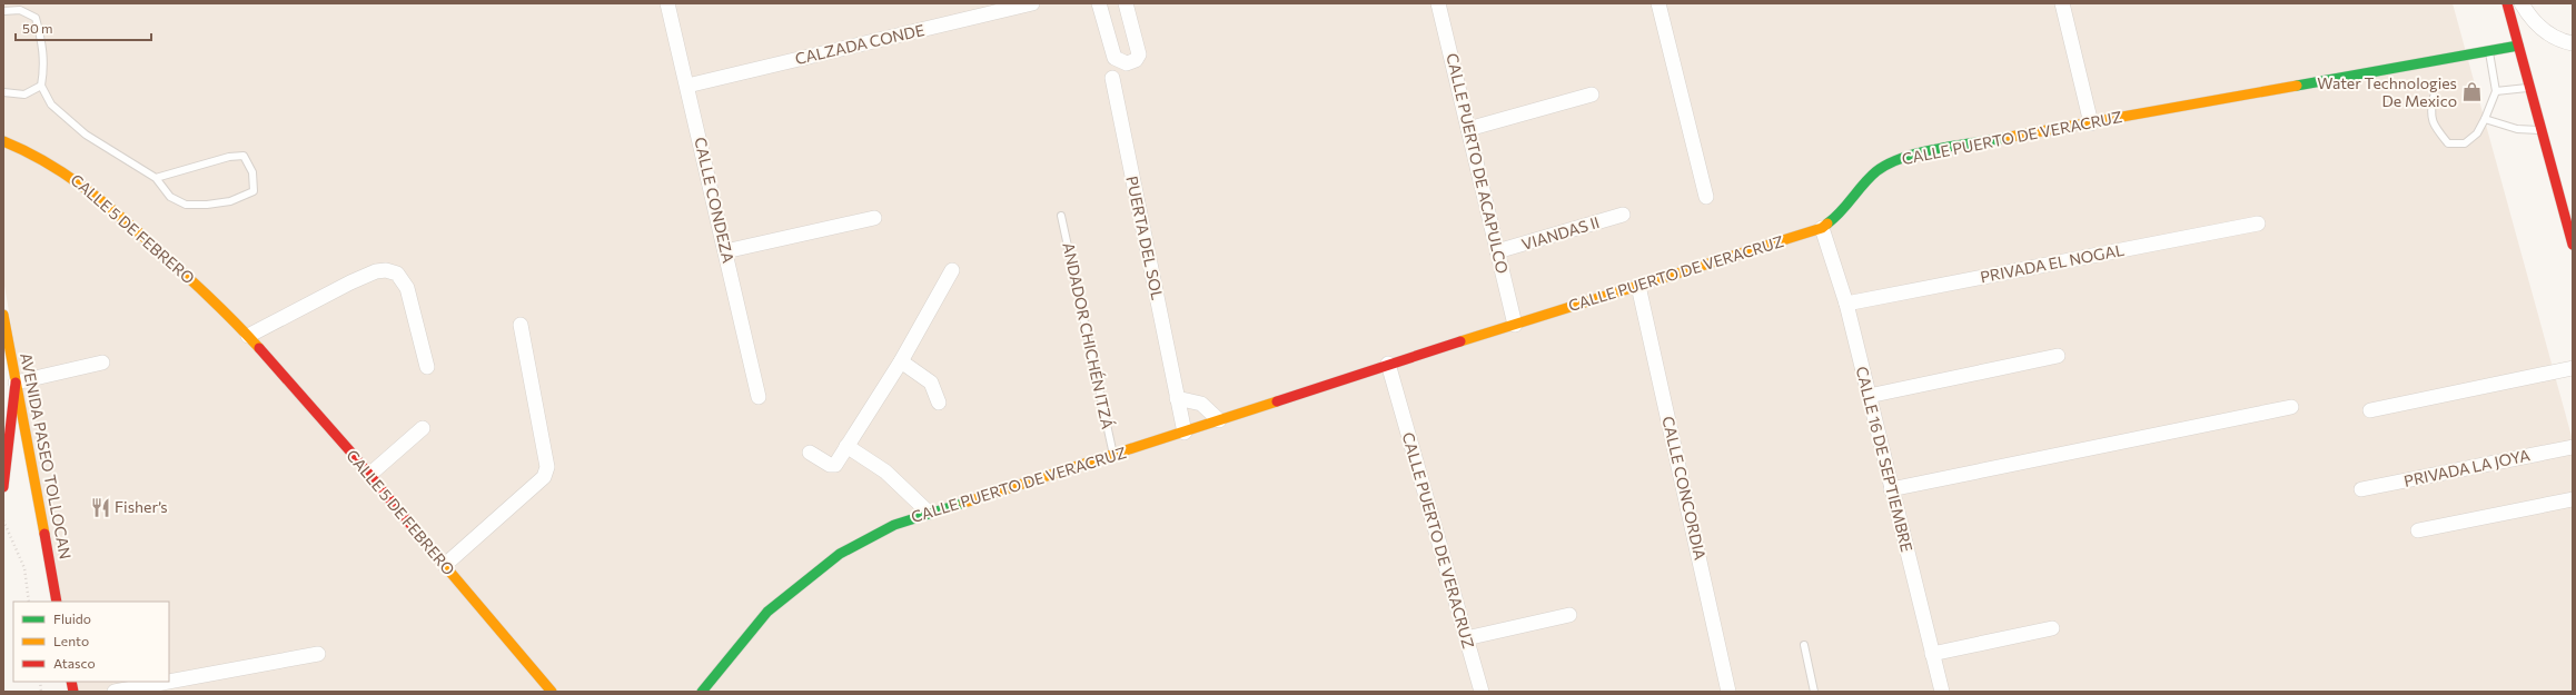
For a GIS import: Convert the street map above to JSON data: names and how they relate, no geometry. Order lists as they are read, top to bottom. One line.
{"streets":{"main road":["CALLE PUERTO DE VERACRUZ","CALLE 5 DE FEBRERO","AVENIDA PASEO TOLLOCAN"],"street":["CALZADA CONDE","CALLE PUERTO DE ACAPULCO","CALLE CONDEZA","VIANDAS II","PUERTA DEL SOL","PRIVADA EL NOGAL","CALLE 16 DE SEPTIEMBRE","PRIVADA LA JOYA","CALLE CONCORDIA"],"lane":["ANDADOR CHICHÉN ITZÁ"]},"crossings":[["CALZADA CONDE","CALLE CONDEZA"],["CALLE PUERTO DE VERACRUZ","CALLE PUERTO DE ACAPULCO"],["CALLE PUERTO DE VERACRUZ","PUERTA DEL SOL"],["CALLE PUERTO DE VERACRUZ","ANDADOR CHICHÉN ITZÁ"],["CALLE PUERTO DE VERACRUZ","CALLE 16 DE SEPTIEMBRE"],["CALLE PUERTO DE VERACRUZ","CALLE CONCORDIA"],["CALLE PUERTO DE ACAPULCO","VIANDAS II"],["PRIVADA EL NOGAL","CALLE 16 DE SEPTIEMBRE"]],"places":{"shop":["Water Technologies De Mexico"],"restaurant":["Fisher’s"]},"legend":["Fluido","Lento","Atasco"],"scale_bar":"50 m"}
